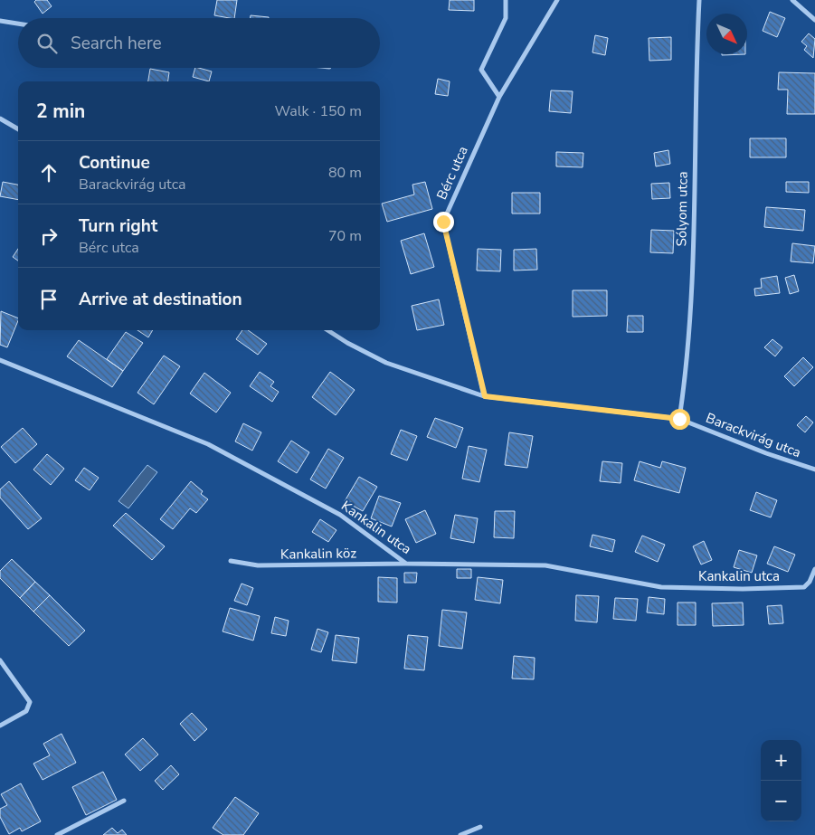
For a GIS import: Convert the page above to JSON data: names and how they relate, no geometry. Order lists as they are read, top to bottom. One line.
{"streets":{"street":["Bérc utca","Sólyom utca","Barackvirág utca","Kankalin utca","Kankalin köz"]},"crossings":[["Bérc utca","Barackvirág utca"],["Sólyom utca","Barackvirág utca"],["Kankalin utca","Kankalin köz"]],"north":"bottom right","page":{"search":"Search here","heading":["2 min","Walk · 150 m"],"list":[["Continue","Barackvirág utca","80 m"],["Turn right","Bérc utca","70 m"],"Arrive at destination"],"map_buttons":["+","−"]}}
